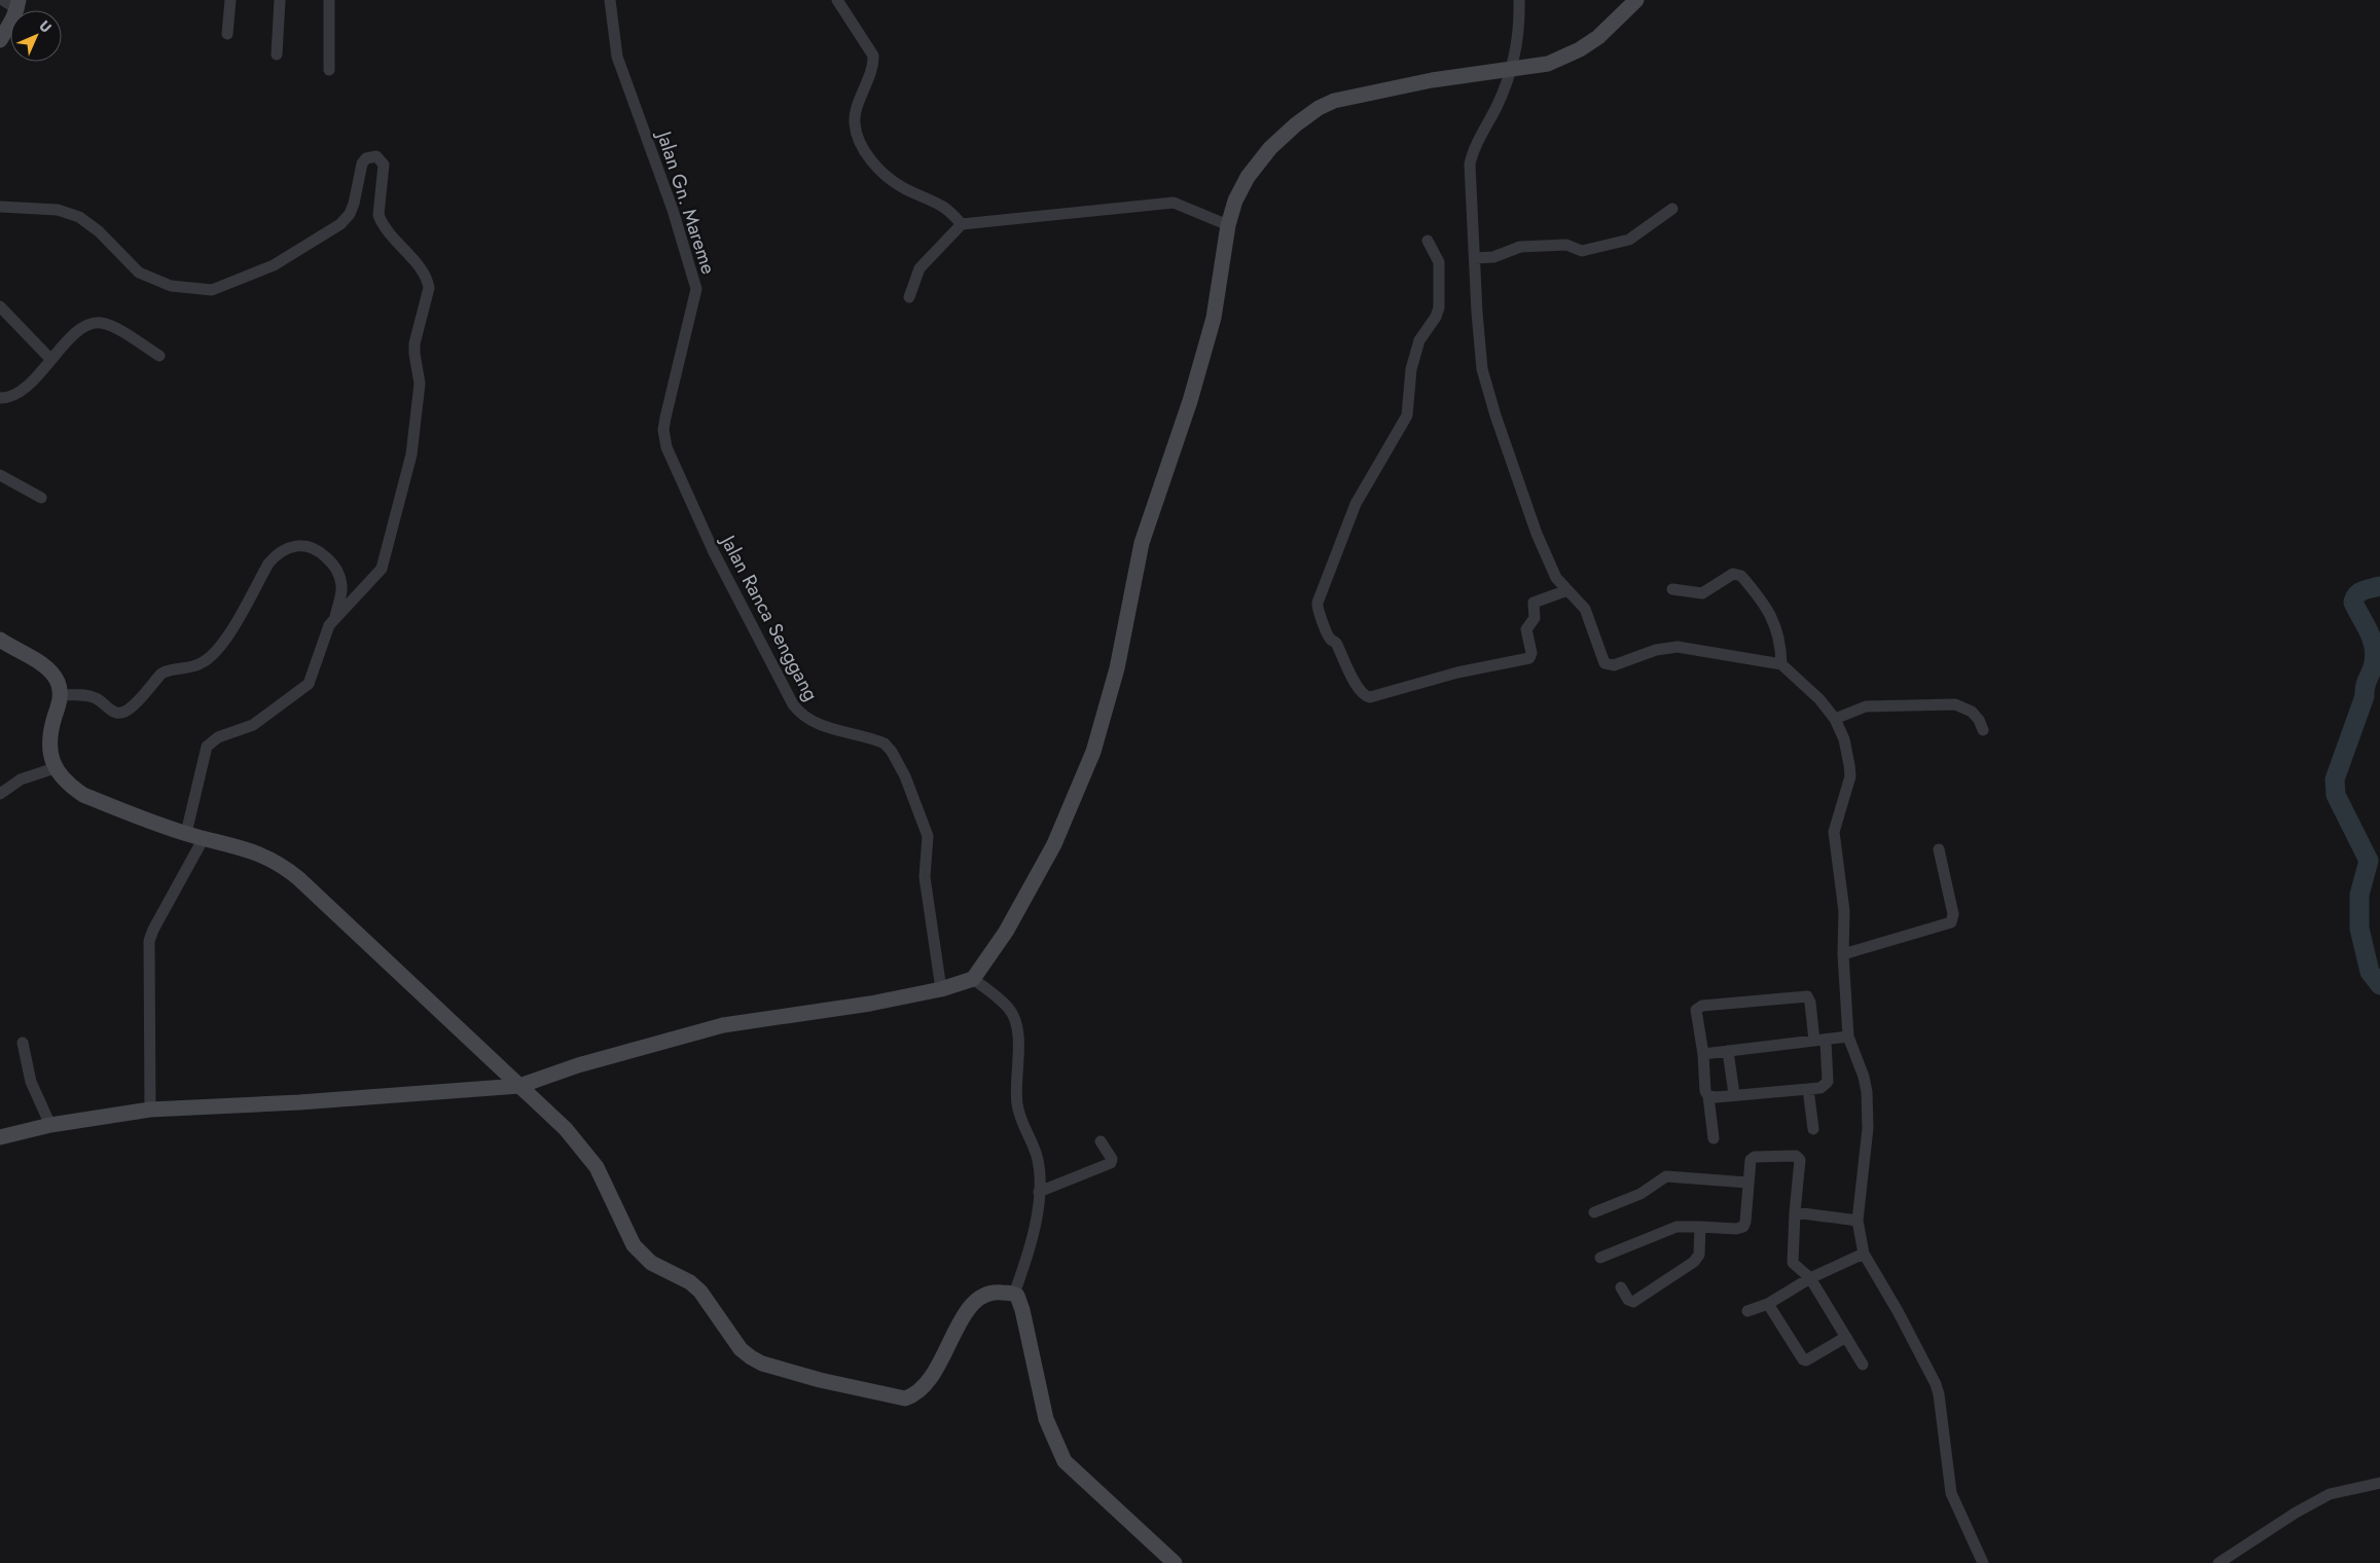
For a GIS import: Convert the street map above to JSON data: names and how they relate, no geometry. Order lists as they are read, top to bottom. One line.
{"streets":{"street":["Jalan Gn. Mareme","Jalan Ranca Senggang"]},"crossings":[["Jalan Gn. Mareme","Jalan Ranca Senggang"]],"north":"top right"}
